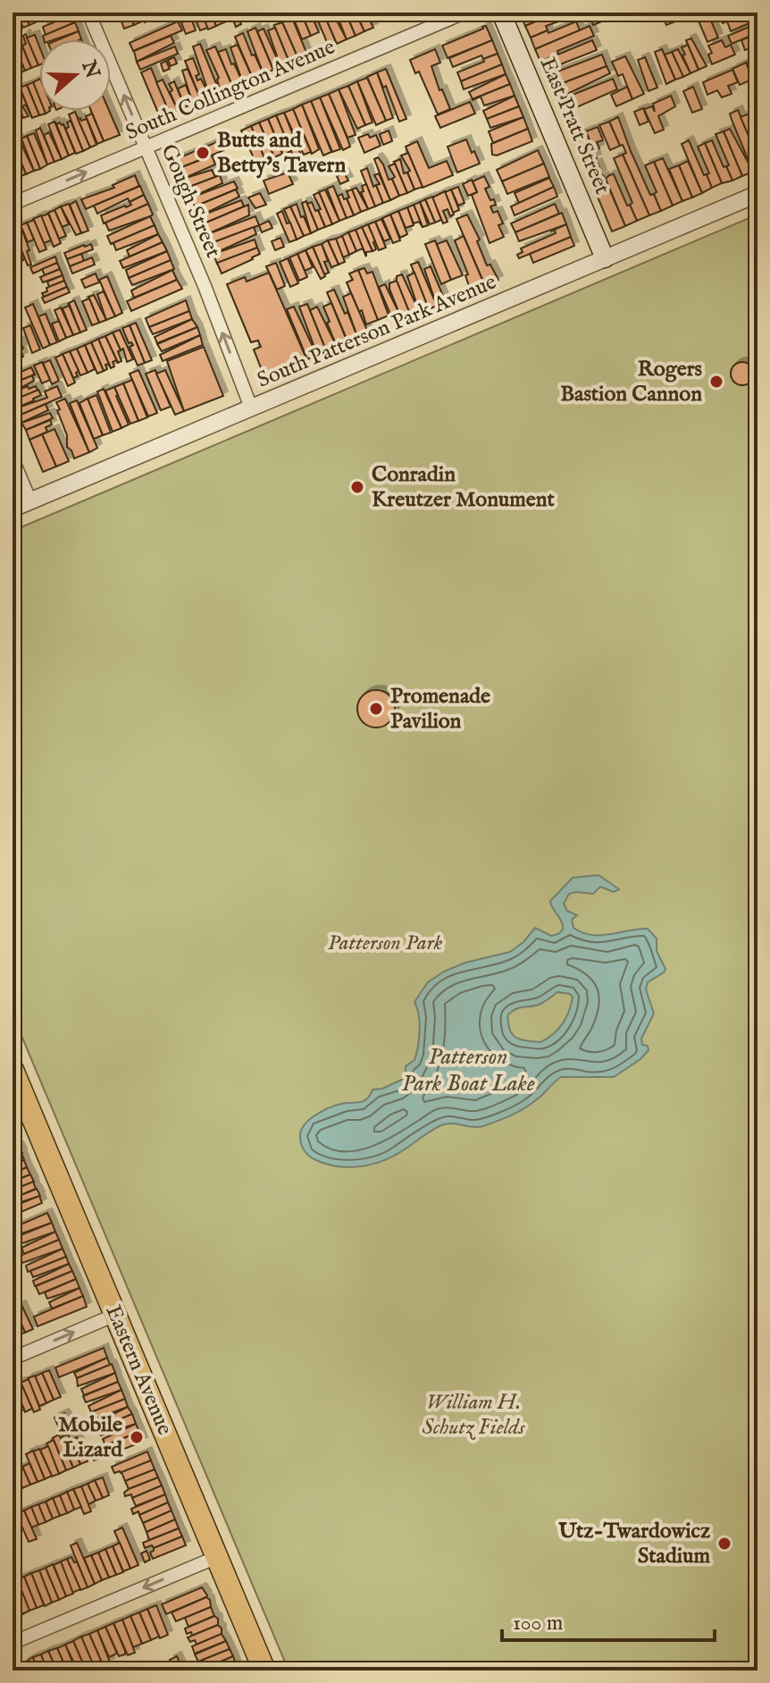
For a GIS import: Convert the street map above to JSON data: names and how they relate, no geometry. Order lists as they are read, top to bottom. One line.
{"streets":{"main road":["East Pratt Street","Eastern Avenue"],"street":["South Collington Avenue","Gough Street","South Patterson Park Avenue"]},"crossings":[["South Collington Avenue","Gough Street"],["East Pratt Street","South Patterson Park Avenue"],["Gough Street","South Patterson Park Avenue"]],"one_way":["Gough Street"],"water":["Patterson Park Boat Lake"],"parks":["Patterson Park","William H. Schutz Fields"],"places":["Butts and Betty's Tavern","Rogers Bastion Cannon","Conradin Kreutzer Monument","Promenade Pavilion","Mobile Lizard","Utz-Twardowicz Stadium"],"scale_bar":"100 m","north":"right"}
